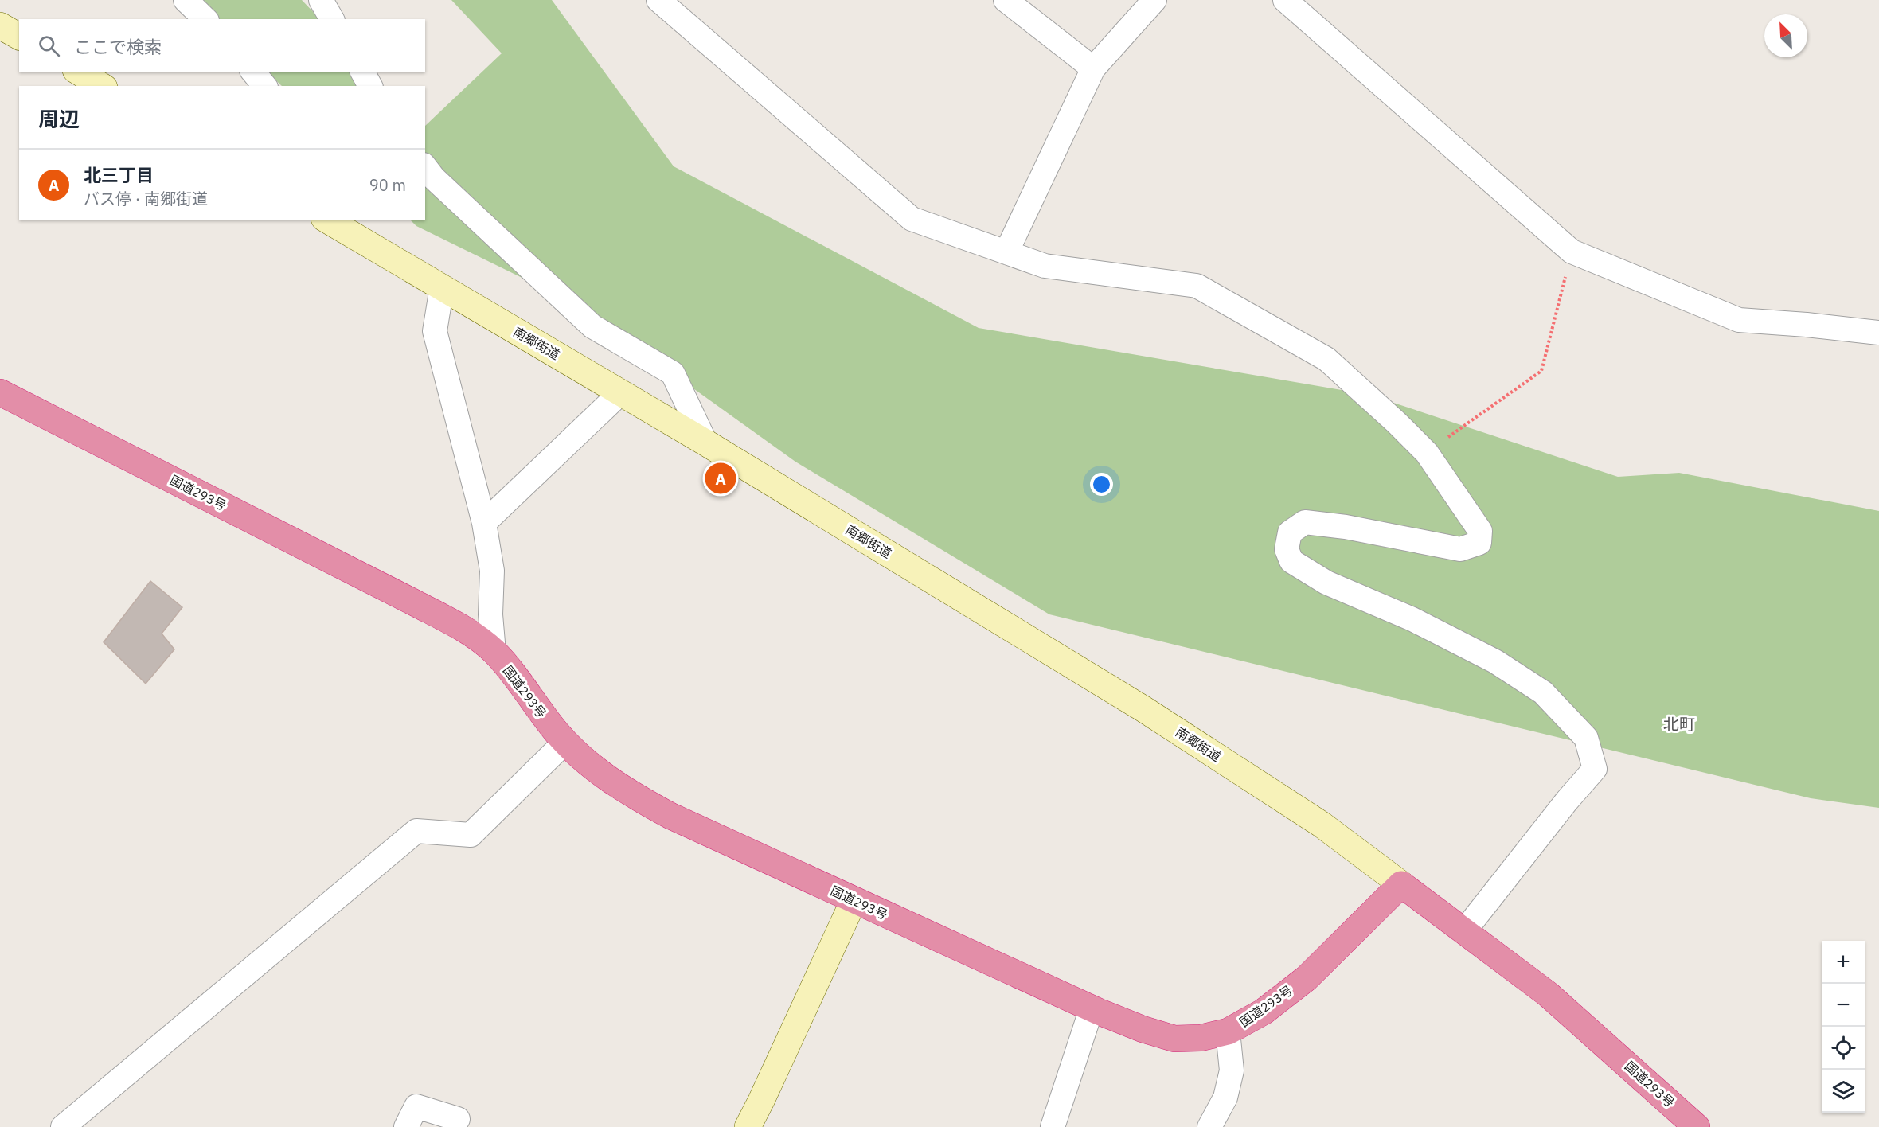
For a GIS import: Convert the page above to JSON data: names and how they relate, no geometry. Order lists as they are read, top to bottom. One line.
{"streets":{"highway":["国道293号"],"street":["南郷街道"]},"crossings":[["南郷街道","国道293号"]],"districts":["北町"],"north":"top left","page":{"search":"ここで検索","heading":"周辺","list":[{"mark":"A","name":"北三丁目","note":"バス停 · 南郷街道","value":"90 m"}],"pins":"A","map_buttons":["+","−"]}}
